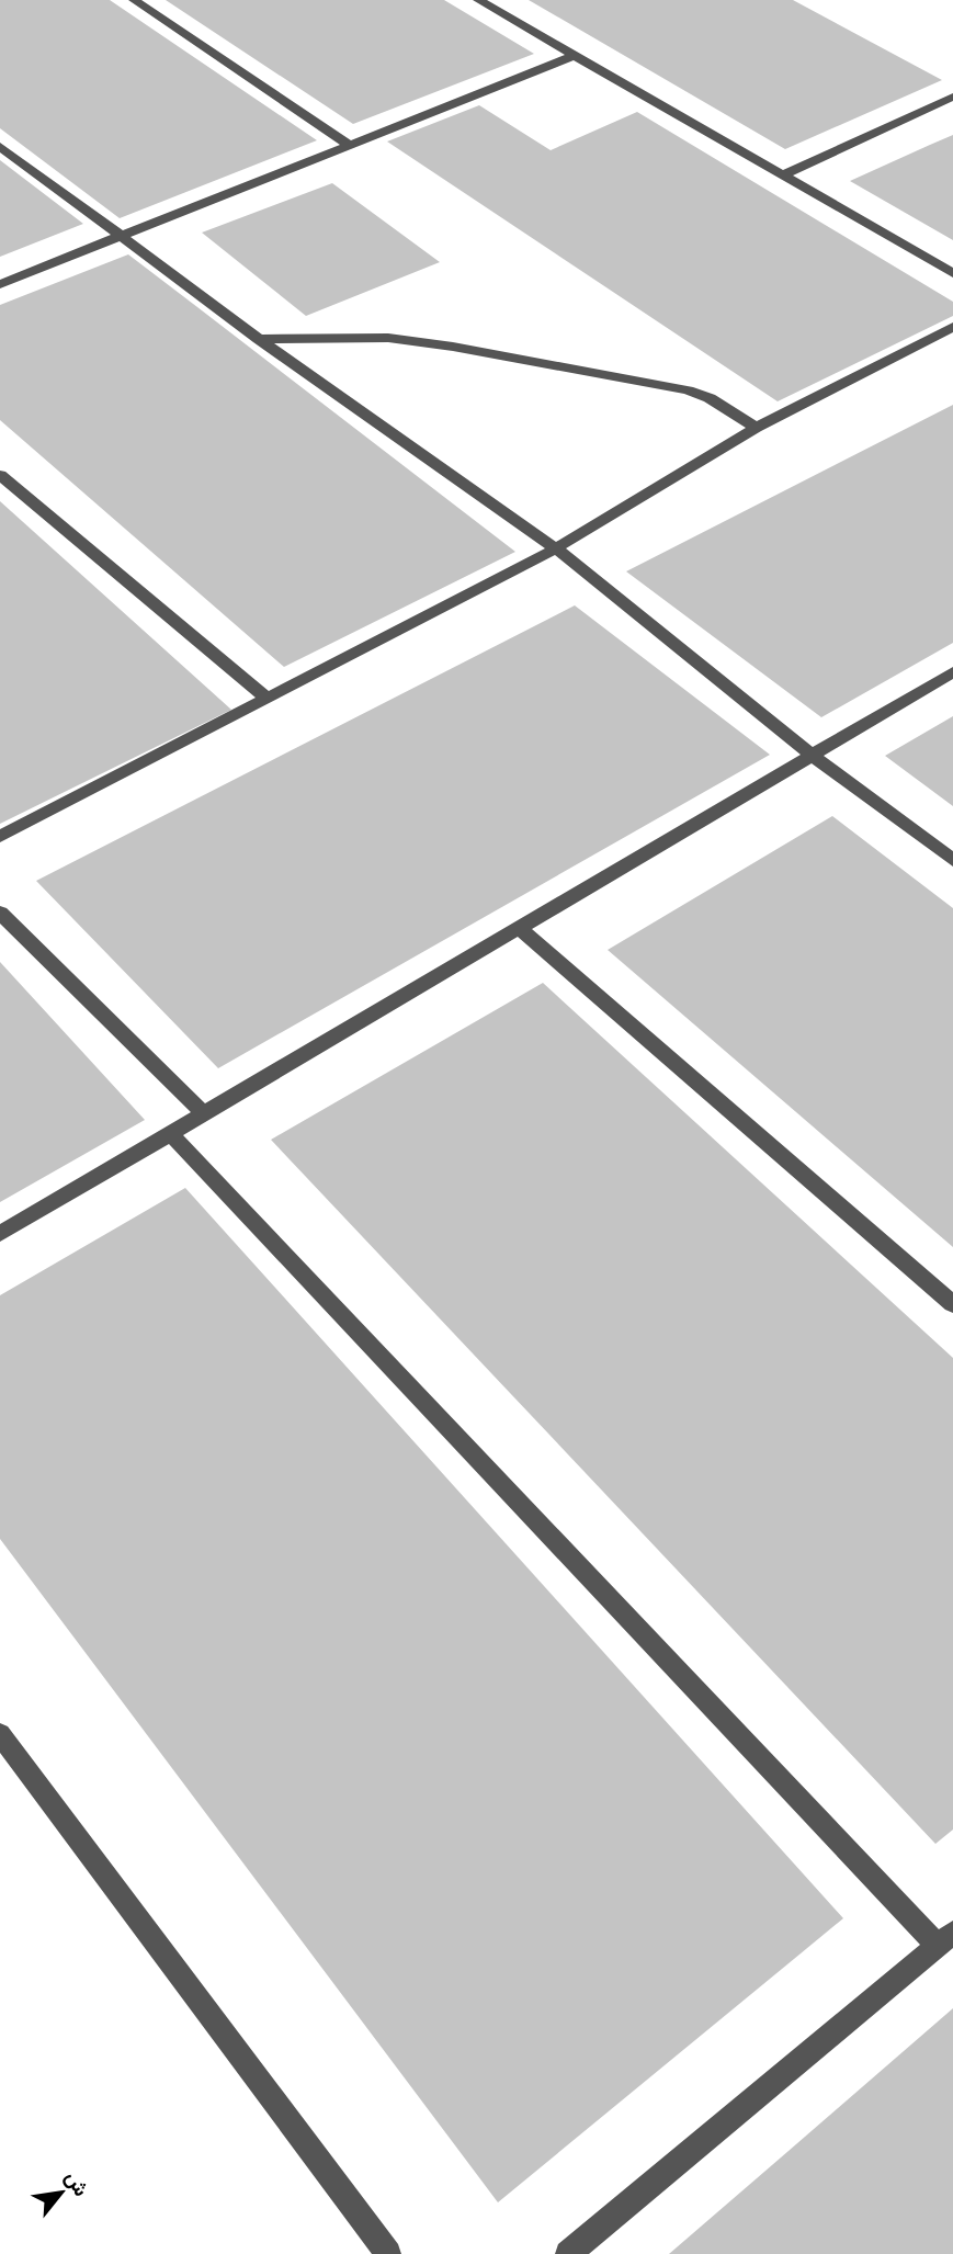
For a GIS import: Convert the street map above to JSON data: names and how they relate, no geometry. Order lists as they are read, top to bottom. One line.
{"north":"top right"}
